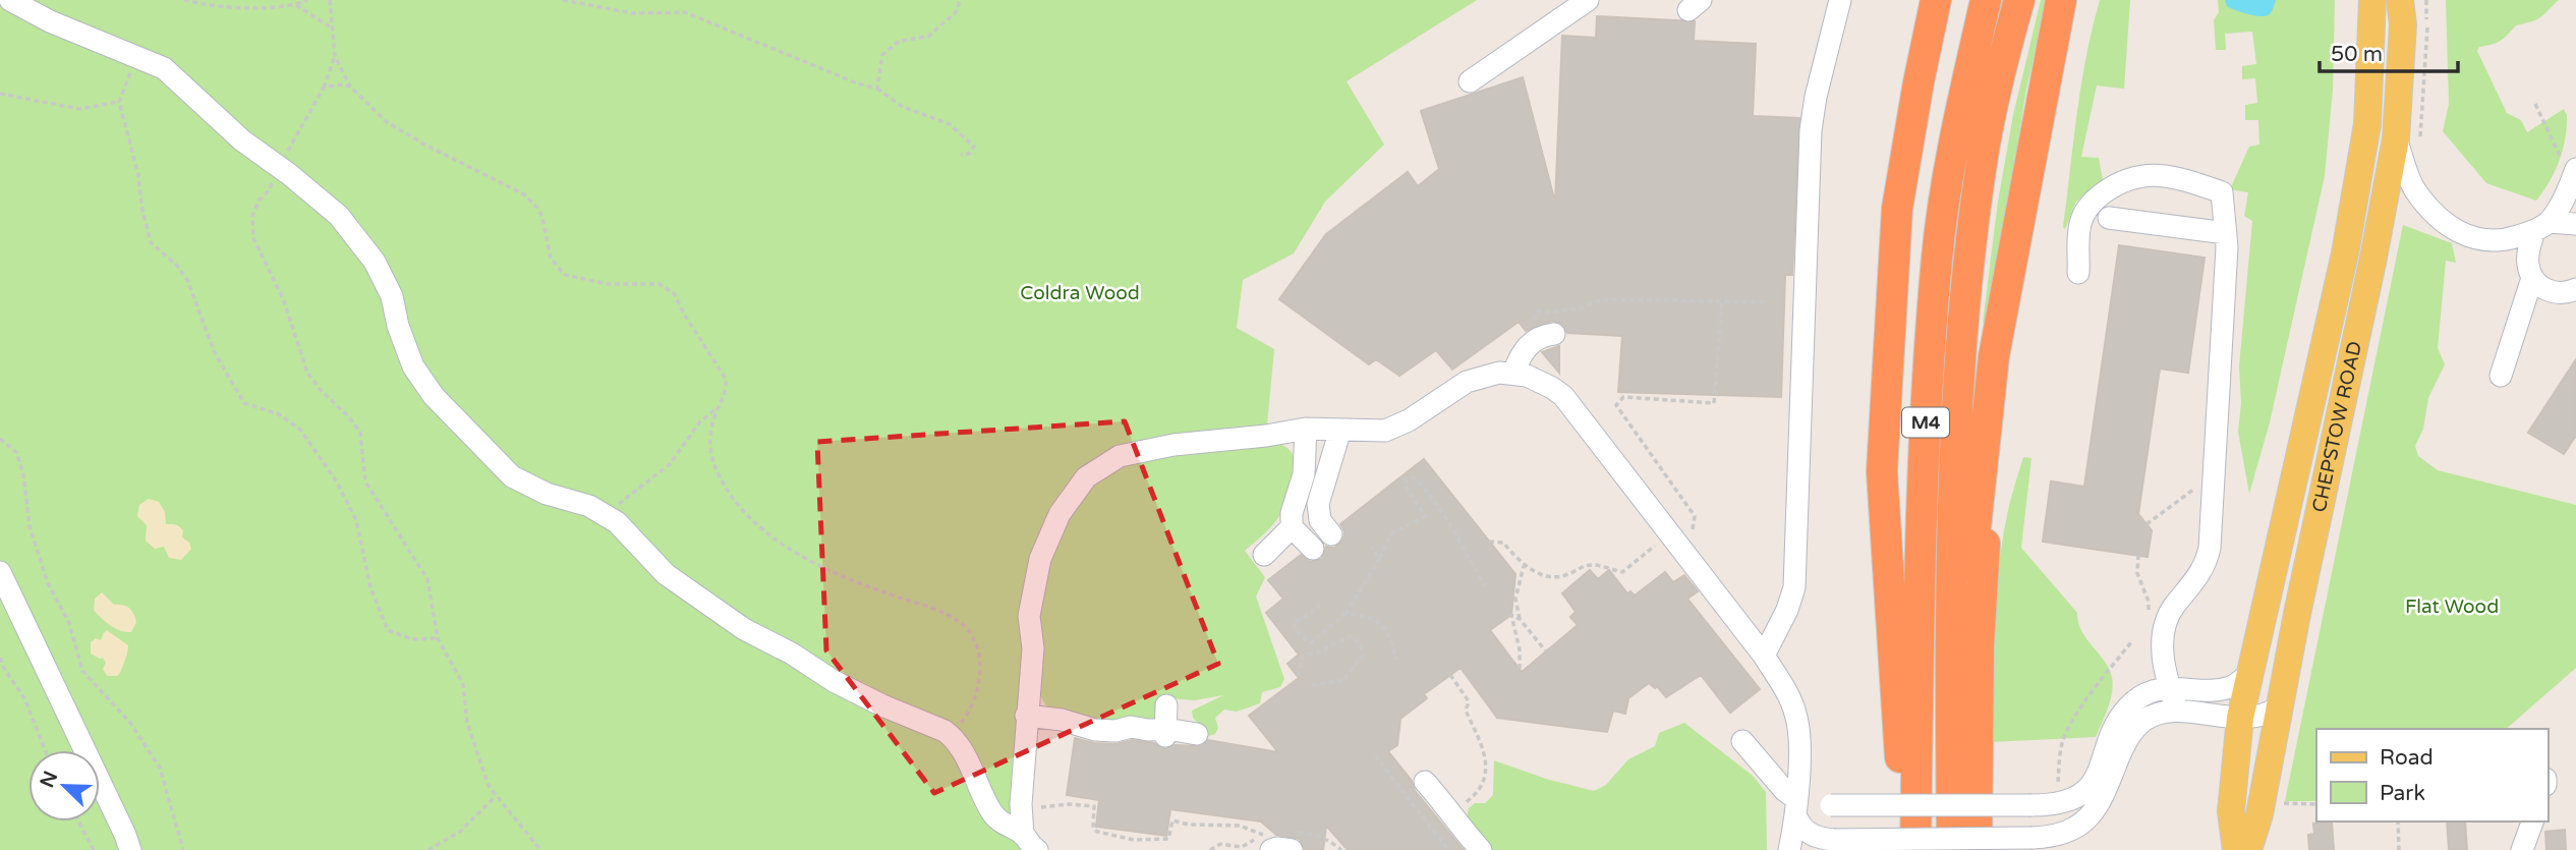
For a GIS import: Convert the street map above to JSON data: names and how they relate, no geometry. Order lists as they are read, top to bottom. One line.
{"streets":{"highway":["M4"],"main road":["CHEPSTOW ROAD"]},"parks":["Coldra Wood","Flat Wood"],"legend":["Road","Park"],"scale_bar":"50 m","north":"top left"}
